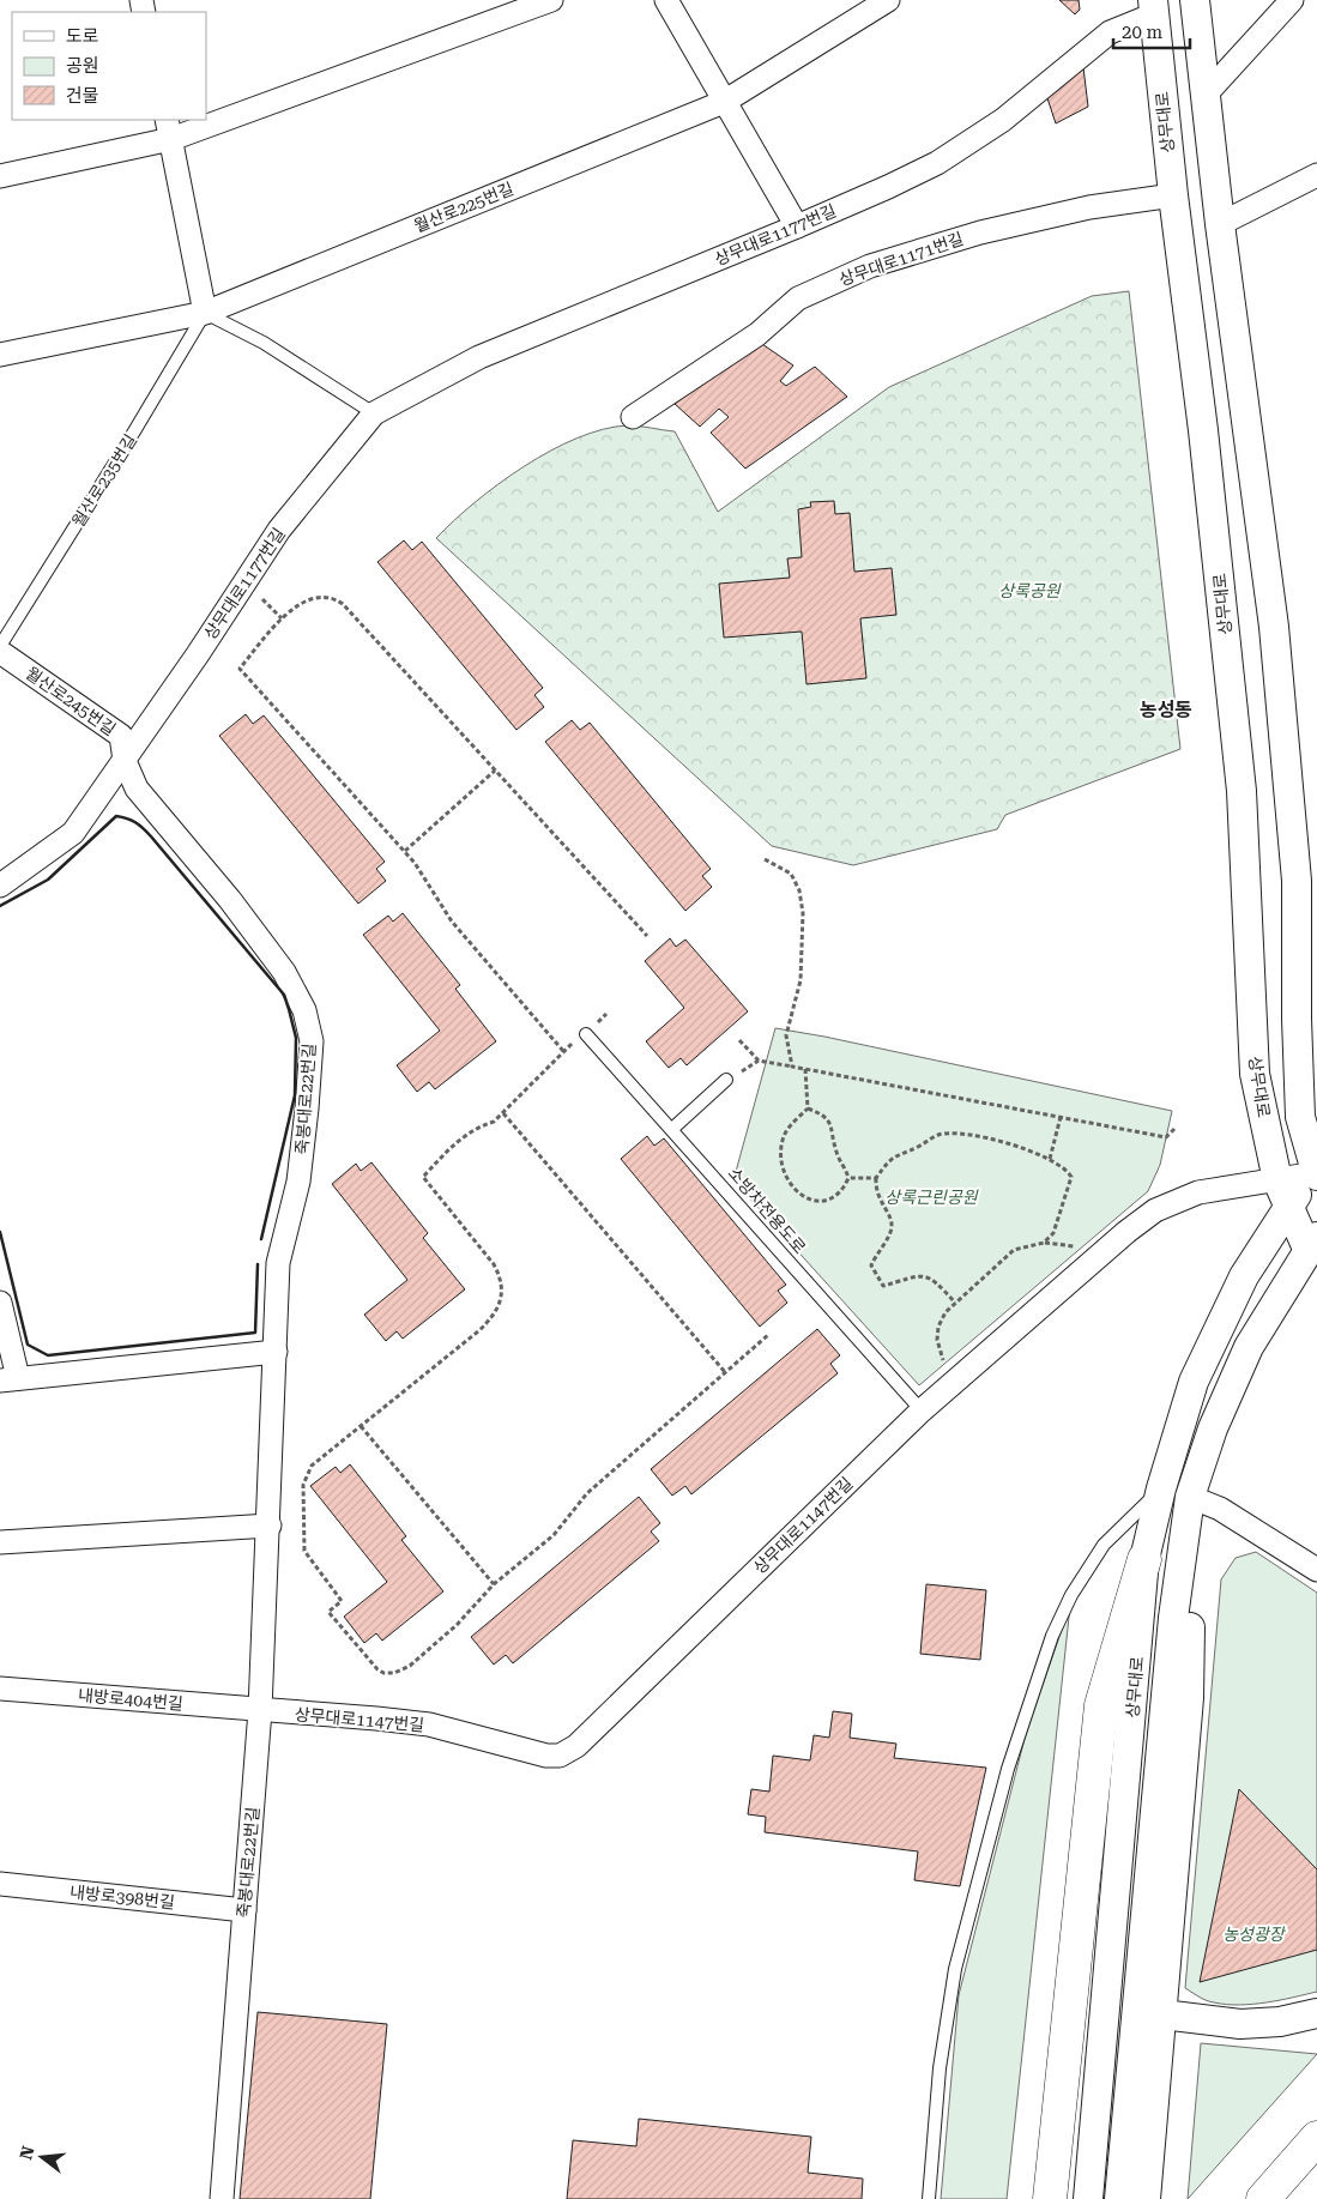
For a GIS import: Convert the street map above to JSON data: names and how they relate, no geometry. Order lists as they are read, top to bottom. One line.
{"streets":{"street":["상무대로","월산로225번길","상무대로1177번길","상무대로1171번길","월산로245번길","죽봉대로22번길","상무대로1147번길","내방로404번길","내방로398번길"],"lane":["월산로235번길","소방차전용도로"]},"crossings":[["상무대로","상무대로1177번길"],["상무대로","상무대로1171번길"],["상무대로","상무대로1147번길"],["월산로225번길","월산로235번길"],["상무대로1177번길","월산로245번길"],["상무대로1177번길","죽봉대로22번길"],["월산로245번길","죽봉대로22번길"],["죽봉대로22번길","상무대로1147번길"],["죽봉대로22번길","내방로404번길"],["죽봉대로22번길","내방로398번길"],["소방차전용도로","상무대로1147번길"],["상무대로1147번길","내방로404번길"]],"districts":["농성동"],"parks":["상록공원","상록근린공원","농성광장"],"legend":["도로","공원","건물"],"scale_bar":"20 m","north":"left"}
